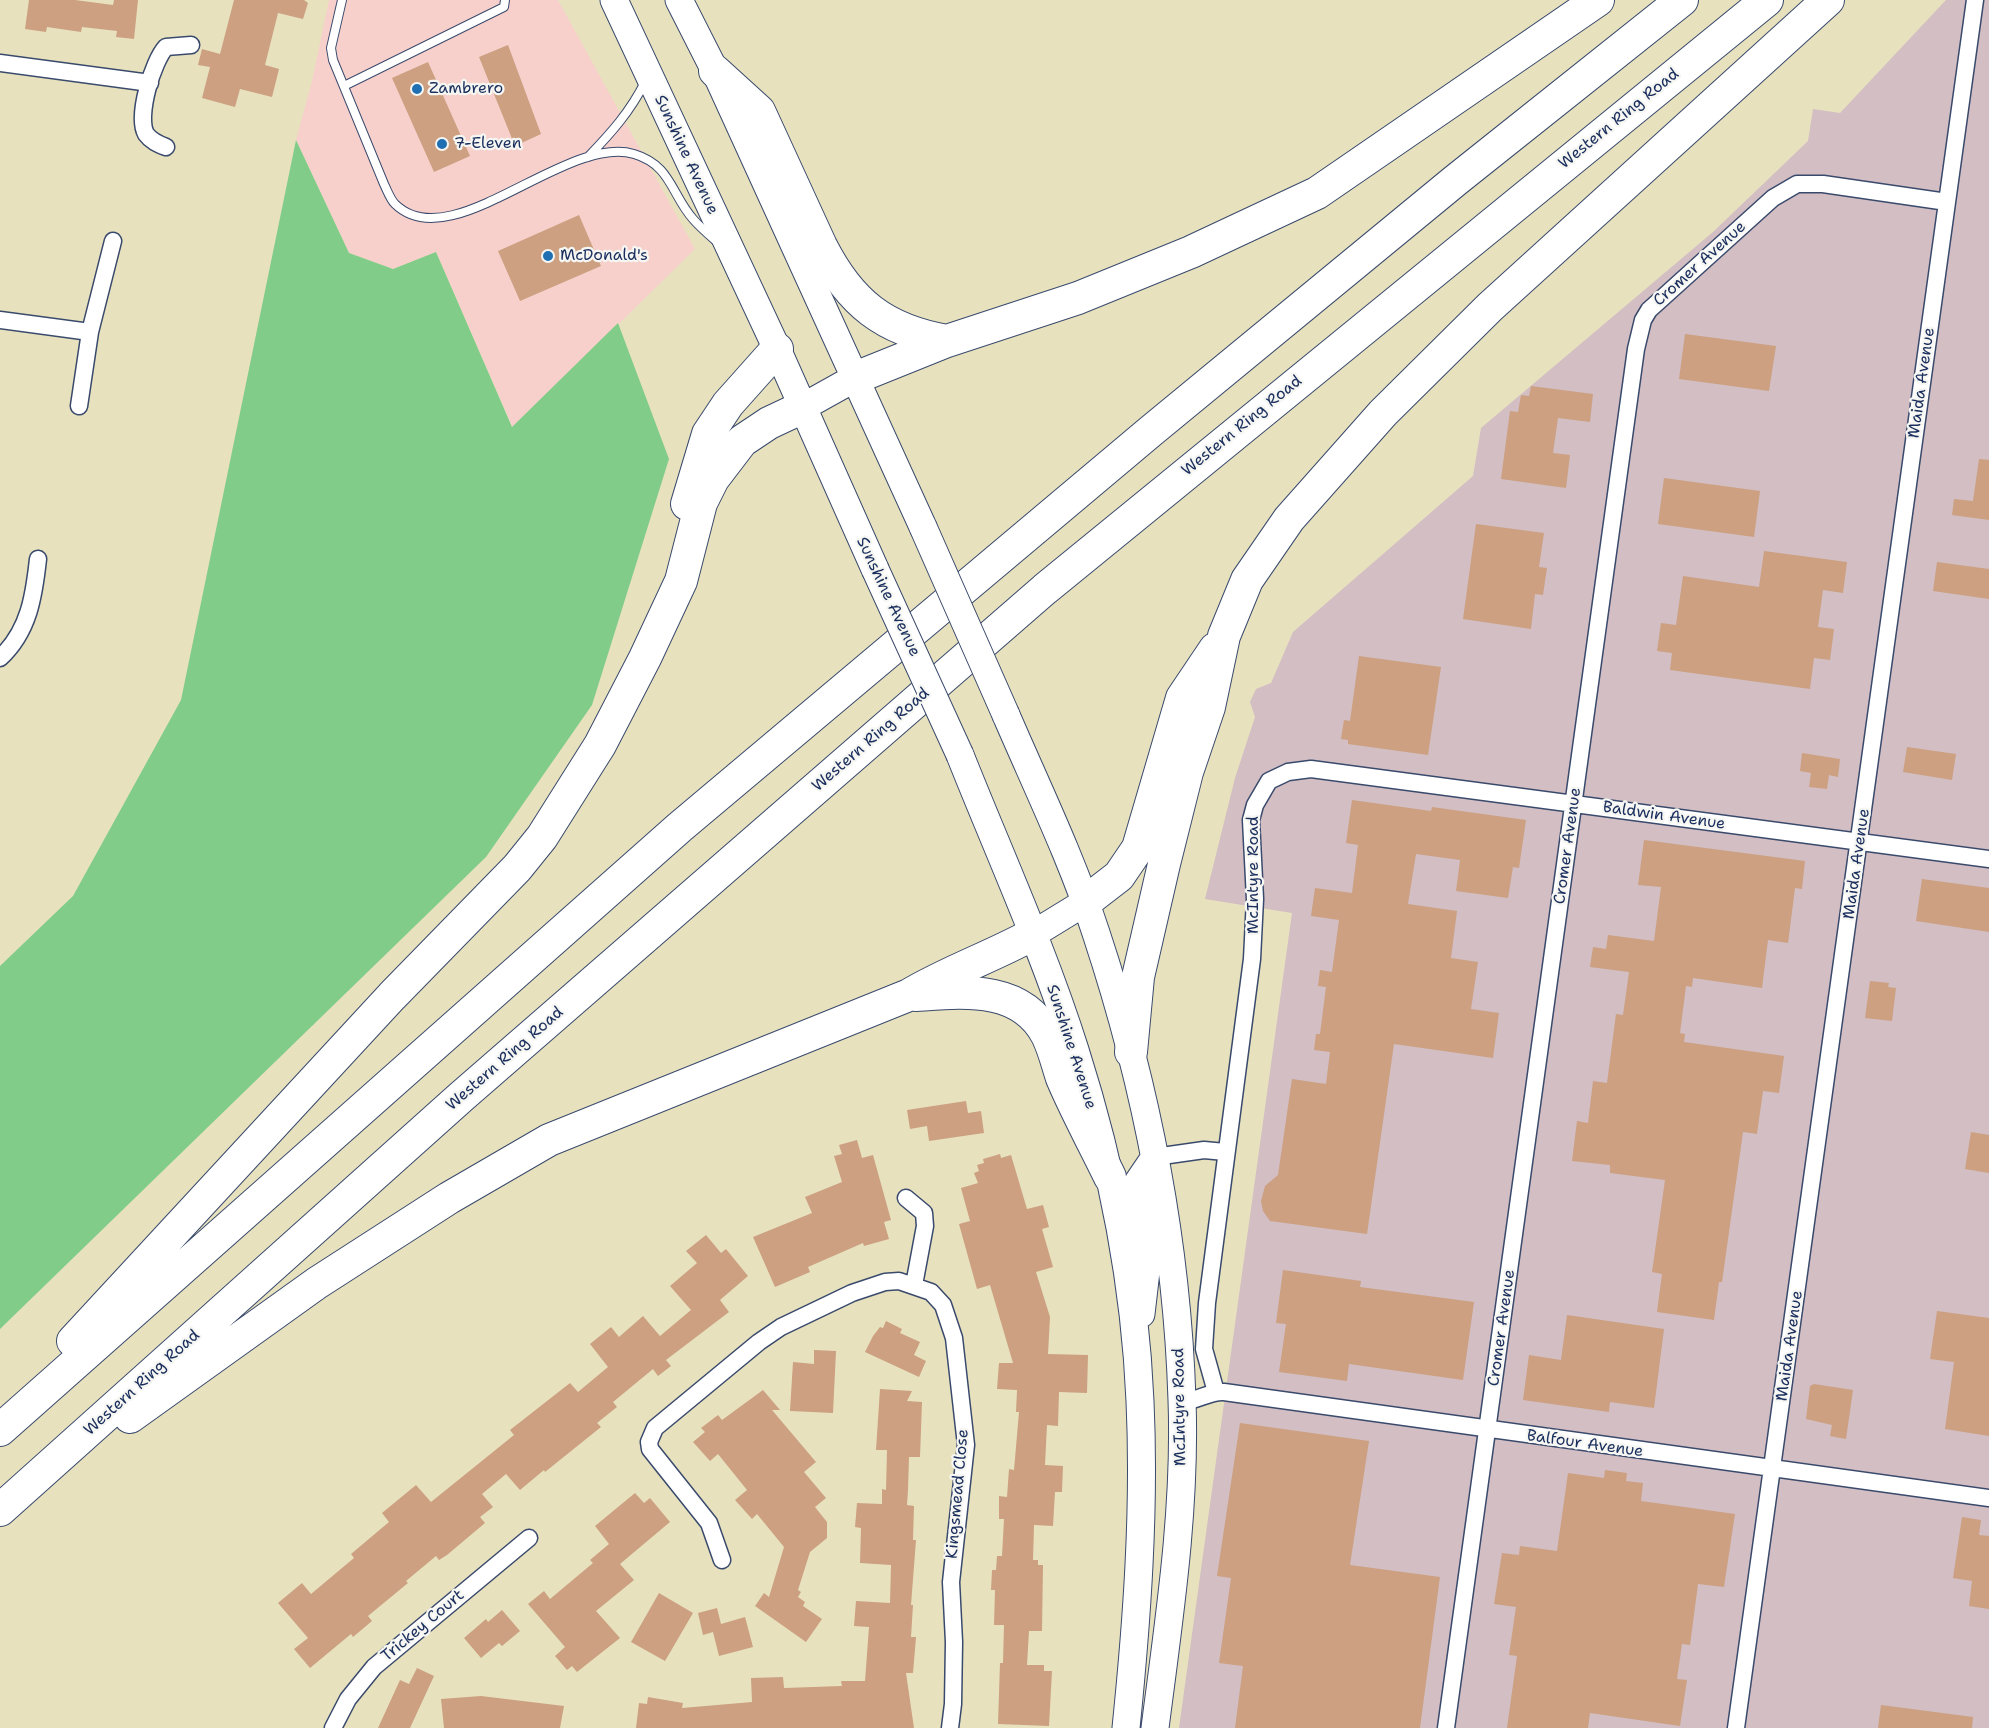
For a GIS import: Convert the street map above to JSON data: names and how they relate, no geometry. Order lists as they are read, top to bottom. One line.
{"streets":{"highway":["Western Ring Road"],"main road":["Sunshine Avenue","McIntyre Road"],"street":["Cromer Avenue","Maida Avenue","Baldwin Avenue","Balfour Avenue","Kingsmead Close","Trickey Court"]},"crossings":[["Cromer Avenue","Maida Avenue"],["Cromer Avenue","Baldwin Avenue"],["Cromer Avenue","Balfour Avenue"],["Maida Avenue","Baldwin Avenue"],["Maida Avenue","Balfour Avenue"],["Baldwin Avenue","McIntyre Road"],["McIntyre Road","Balfour Avenue"]],"places":["Zambrero","7-Eleven","McDonald's"]}
